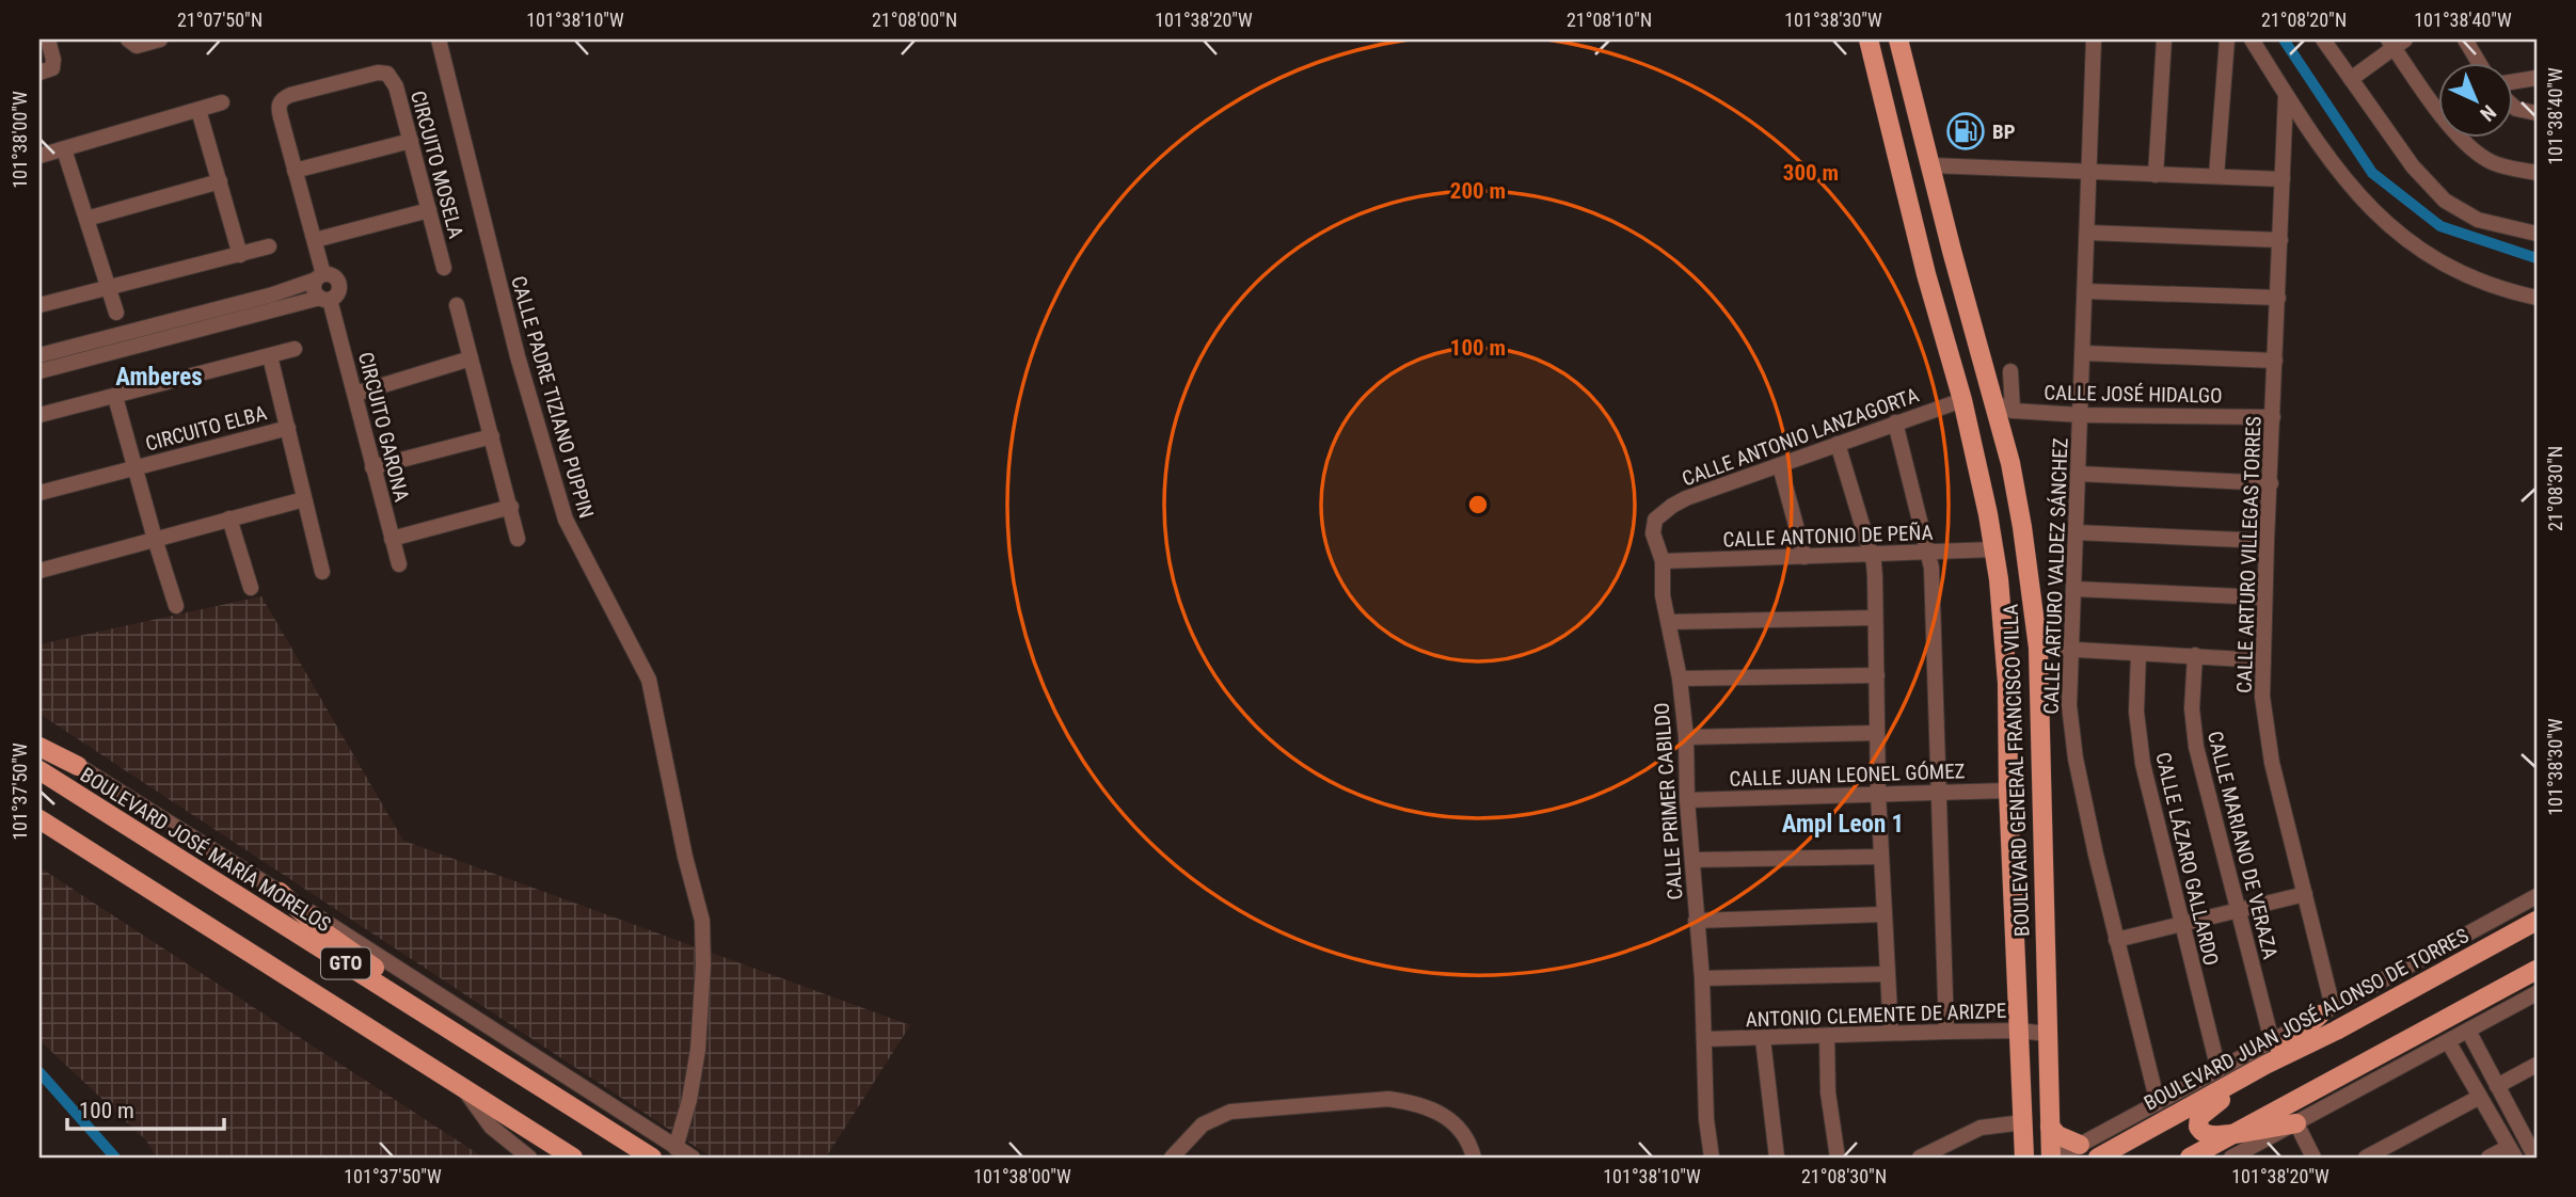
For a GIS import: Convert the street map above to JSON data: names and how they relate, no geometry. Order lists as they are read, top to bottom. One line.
{"streets":{"main road":["BOULEVARD GENERAL FRANCISCO VILLA","BOULEVARD JOSÉ MARÍA MORELOS","GTO","BOULEVARD JUAN JOSÉ ALONSO DE TORRES"],"street":["CIRCUITO MOSELA","CALLE JOSÉ HIDALGO","CALLE PADRE TIZIANO PUPPIN","CIRCUITO GARONA","CIRCUITO ELBA","CALLE ANTONIO LANZAGORTA","CALLE ANTONIO DE PEÑA","CALLE ARTURO VILLEGAS TORRES","CALLE ARTURO VALDEZ SÁNCHEZ","CALLE JUAN LEONEL GÓMEZ","CALLE PRIMER CABILDO","CALLE MARIANO DE VERAZA","CALLE LÁZARO GALLARDO","ANTONIO CLEMENTE DE ARIZPE"]},"crossings":[["CALLE JOSÉ HIDALGO","CALLE ARTURO VILLEGAS TORRES"],["CALLE JOSÉ HIDALGO","CALLE ARTURO VALDEZ SÁNCHEZ"],["CALLE JOSÉ HIDALGO","BOULEVARD GENERAL FRANCISCO VILLA"],["CALLE ANTONIO LANZAGORTA","CALLE ANTONIO DE PEÑA"],["CALLE ANTONIO LANZAGORTA","BOULEVARD GENERAL FRANCISCO VILLA"],["CALLE ANTONIO LANZAGORTA","CALLE PRIMER CABILDO"],["CALLE ANTONIO DE PEÑA","BOULEVARD GENERAL FRANCISCO VILLA"],["CALLE ANTONIO DE PEÑA","CALLE PRIMER CABILDO"],["BOULEVARD GENERAL FRANCISCO VILLA","CALLE JUAN LEONEL GÓMEZ"],["BOULEVARD GENERAL FRANCISCO VILLA","ANTONIO CLEMENTE DE ARIZPE"],["CALLE JUAN LEONEL GÓMEZ","CALLE PRIMER CABILDO"],["CALLE PRIMER CABILDO","ANTONIO CLEMENTE DE ARIZPE"]],"districts":["Amberes","Ampl Leon 1"],"places":{"fuel station":["BP"]},"scale_bar":"100 m","north":"bottom right","coordinates":["21°07'50\"N","101°38'10\"W","21°08'00\"N","101°38'20\"W","21°08'10\"N","101°38'30\"W","21°08'20\"N","101°38'40\"W","101°38'00\"W","21°08'30\"N","101°37'50\"W"],"rings":["300 m","200 m","100 m"]}
